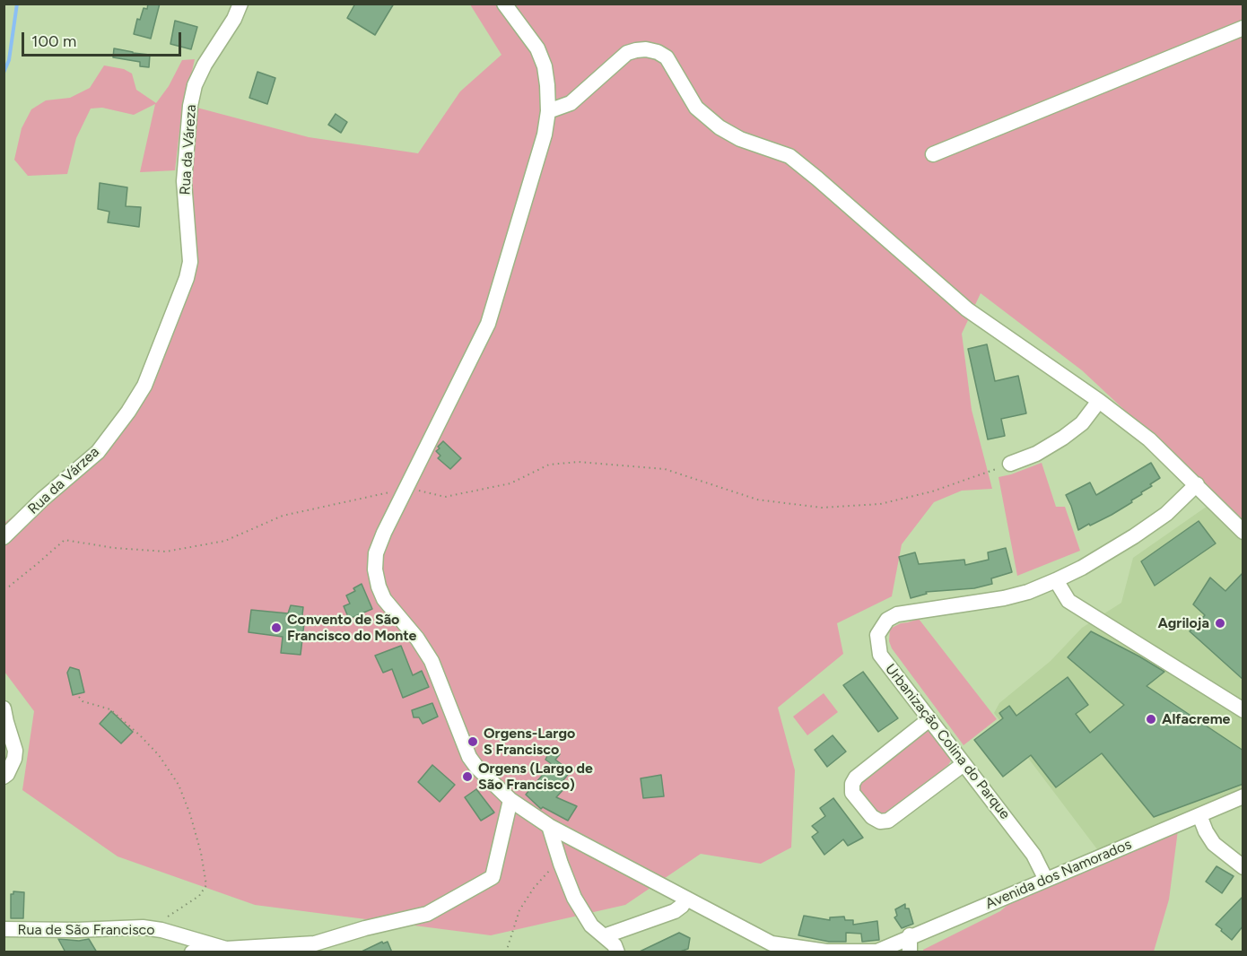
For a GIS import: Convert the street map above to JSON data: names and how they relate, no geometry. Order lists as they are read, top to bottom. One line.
{"streets":{"street":["Rua da Váreza","Rua da Várzea","Urbanização Colina do Parque","Avenida dos Namorados","Rua de São Francisco"]},"crossings":[["Rua da Váreza","Rua da Várzea"],["Urbanização Colina do Parque","Avenida dos Namorados"]],"places":["Agriloja","Convento de São Francisco do Monte","Alfacreme","Orgens-Largo S Francisco","Orgens (Largo de São Francisco)"],"scale_bar":"100 m"}
